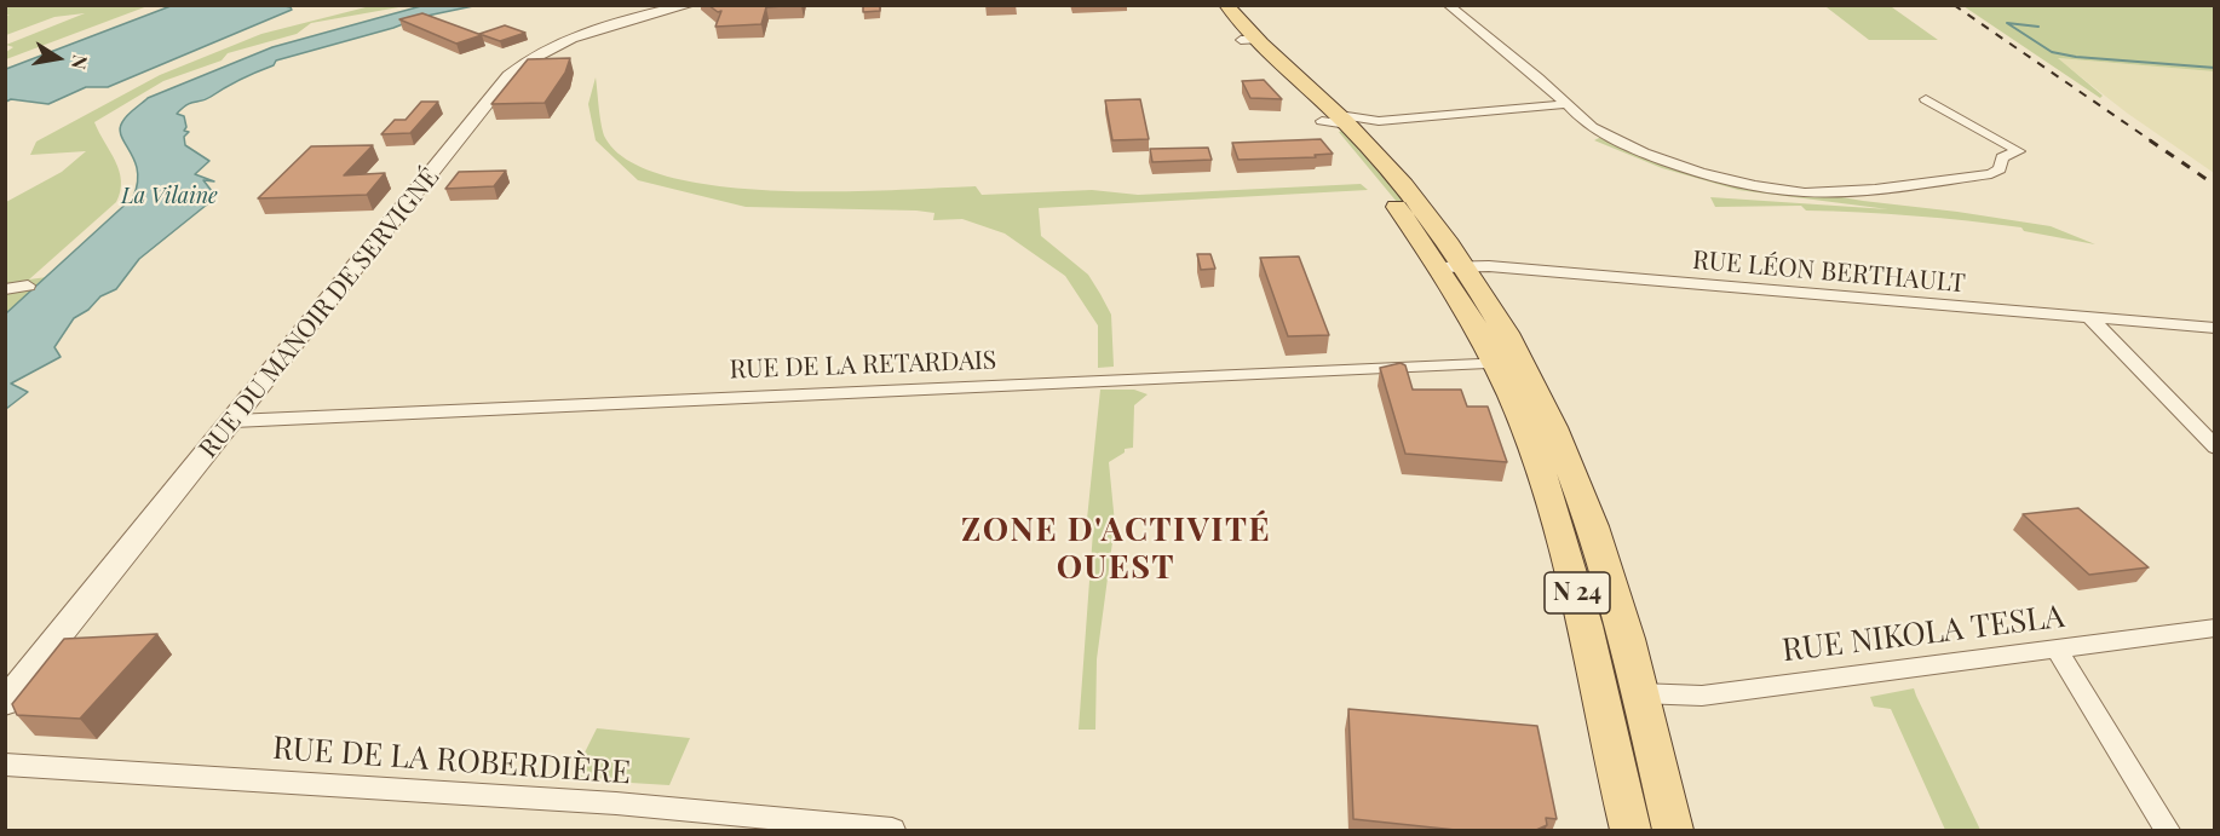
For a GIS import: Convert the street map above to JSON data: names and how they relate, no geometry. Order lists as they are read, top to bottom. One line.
{"streets":{"main road":["N 24"],"street":["RUE LÉON BERTHAULT","RUE DU MANOIR DE SERVIGNÉ","RUE DE LA RETARDAIS","RUE NIKOLA TESLA","RUE DE LA ROBERDIÈRE"]},"crossings":[["RUE LÉON BERTHAULT","N 24"],["RUE DU MANOIR DE SERVIGNÉ","RUE DE LA RETARDAIS"],["RUE DE LA RETARDAIS","N 24"],["N 24","RUE NIKOLA TESLA"]],"districts":["ZONE D'ACTIVITÉ OUEST"],"water":["La Vilaine"],"north":"right"}
